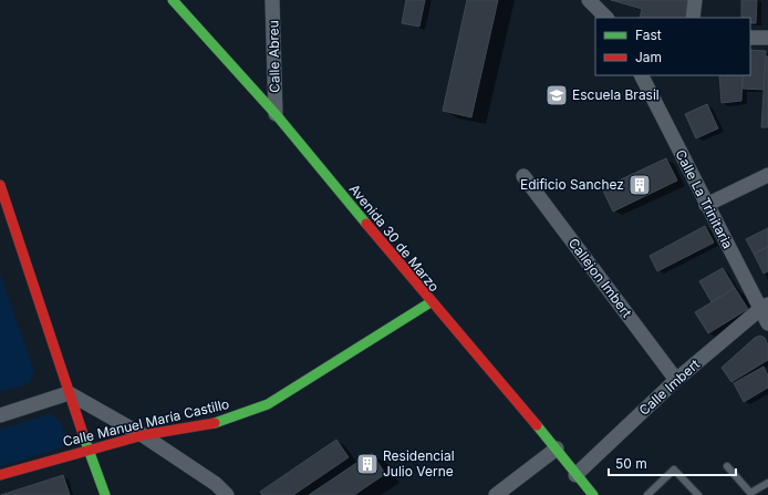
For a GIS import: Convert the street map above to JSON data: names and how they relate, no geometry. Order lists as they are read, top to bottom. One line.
{"streets":{"street":["Calle Abreu","Calle La Trinitaria","Avenida 30 de Marzo","Callejon Imbert","Calle Imbert","Calle Manuel María Castillo"]},"crossings":[["Calle Abreu","Avenida 30 de Marzo"],["Calle La Trinitaria","Calle Imbert"],["Avenida 30 de Marzo","Calle Imbert"],["Avenida 30 de Marzo","Calle Manuel María Castillo"],["Callejon Imbert","Calle Imbert"]],"places":{"school or university":["Escuela Brasil"],"building":["Edificio Sanchez","Residencial Julio Verne"]},"legend":["Fast","Jam"],"scale_bar":"50 m"}
